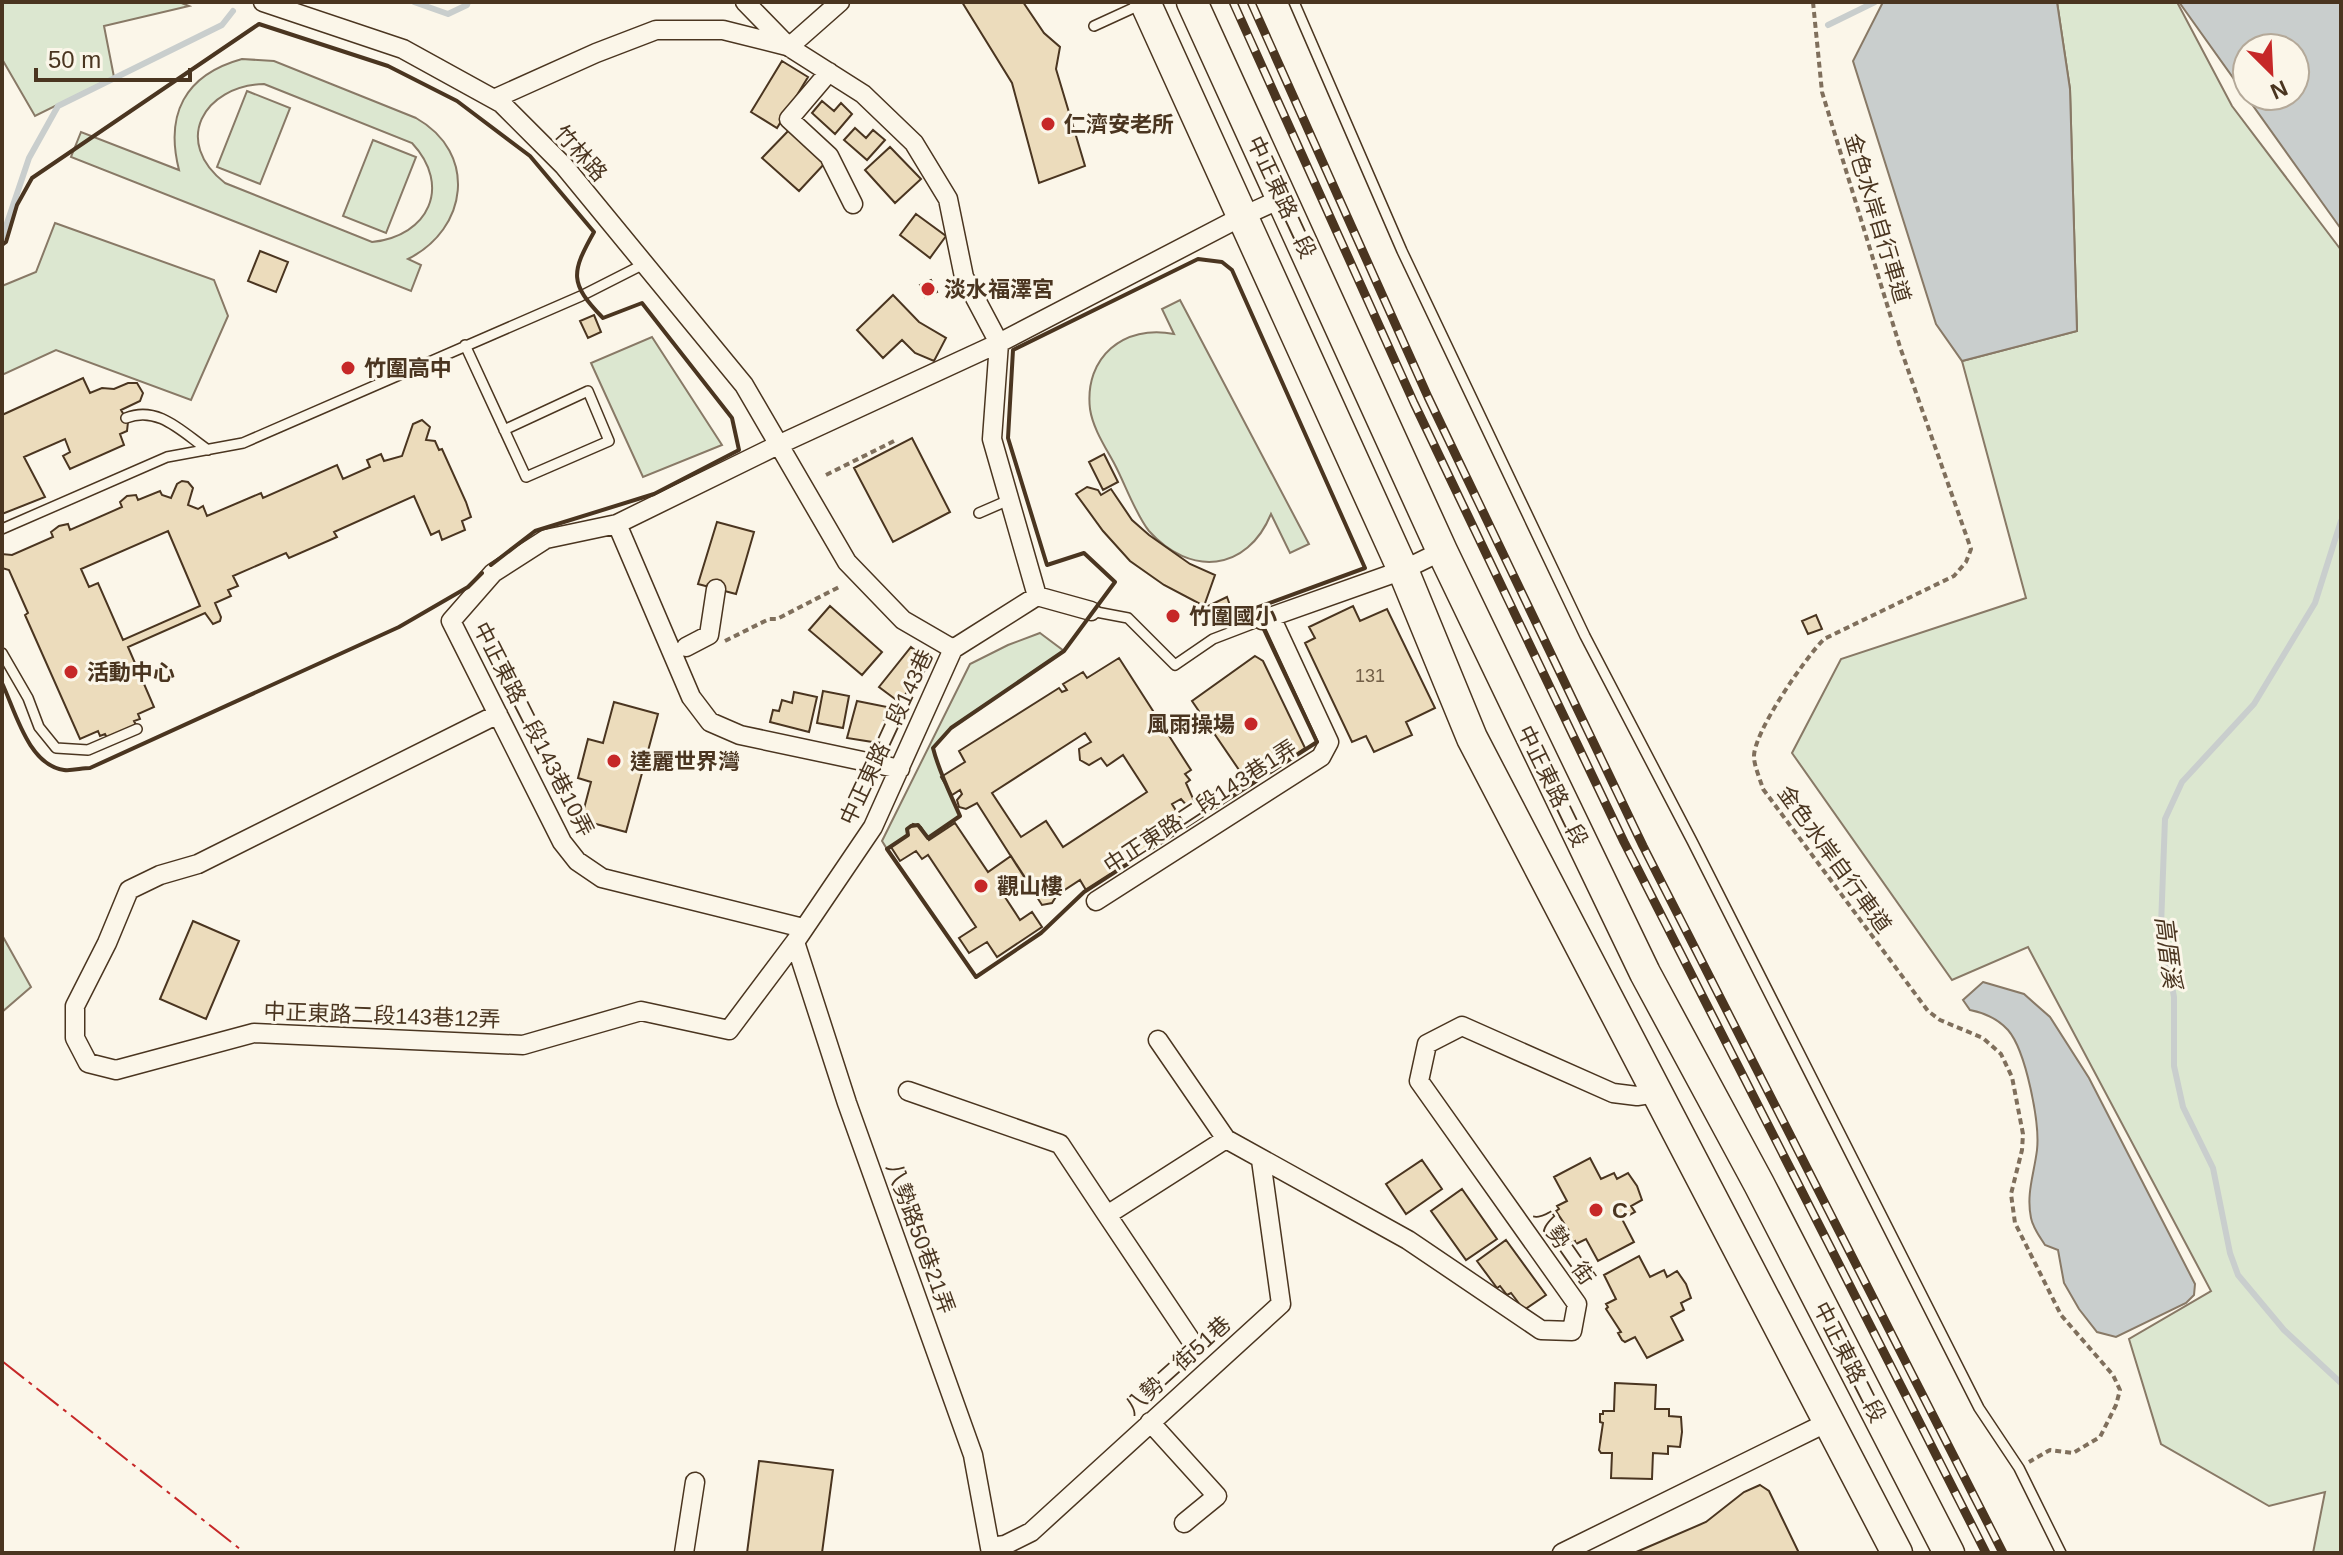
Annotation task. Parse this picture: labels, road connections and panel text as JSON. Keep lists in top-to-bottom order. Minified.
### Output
{"streets":{"main road":["中正東路二段"],"street":["竹林路","中正東路二段143巷10弄","中正東路二段143巷","中正東路二段143巷1弄","中正東路二段143巷12弄","八勢路50巷21弄","八勢二街","八勢二街51巷"],"path":["金色水岸自行車道"]},"crossings":[["竹林路","中正東路二段143巷"],["中正東路二段","八勢二街"],["中正東路二段143巷10弄","中正東路二段143巷"],["中正東路二段143巷10弄","中正東路二段143巷12弄"],["中正東路二段143巷10弄","八勢路50巷21弄"],["中正東路二段143巷","中正東路二段143巷12弄"],["中正東路二段143巷","八勢路50巷21弄"],["中正東路二段143巷12弄","八勢路50巷21弄"],["八勢路50巷21弄","八勢二街51巷"],["八勢二街","八勢二街51巷"]],"water":["高厝溪"],"places":["仁濟安老所","淡水福澤宮","竹圍高中","竹圍國小","活動中心","風雨操場","達麗世界灣","觀山樓","C"],"house_numbers":["131"],"scale_bar":"50 m","north":"bottom right"}
